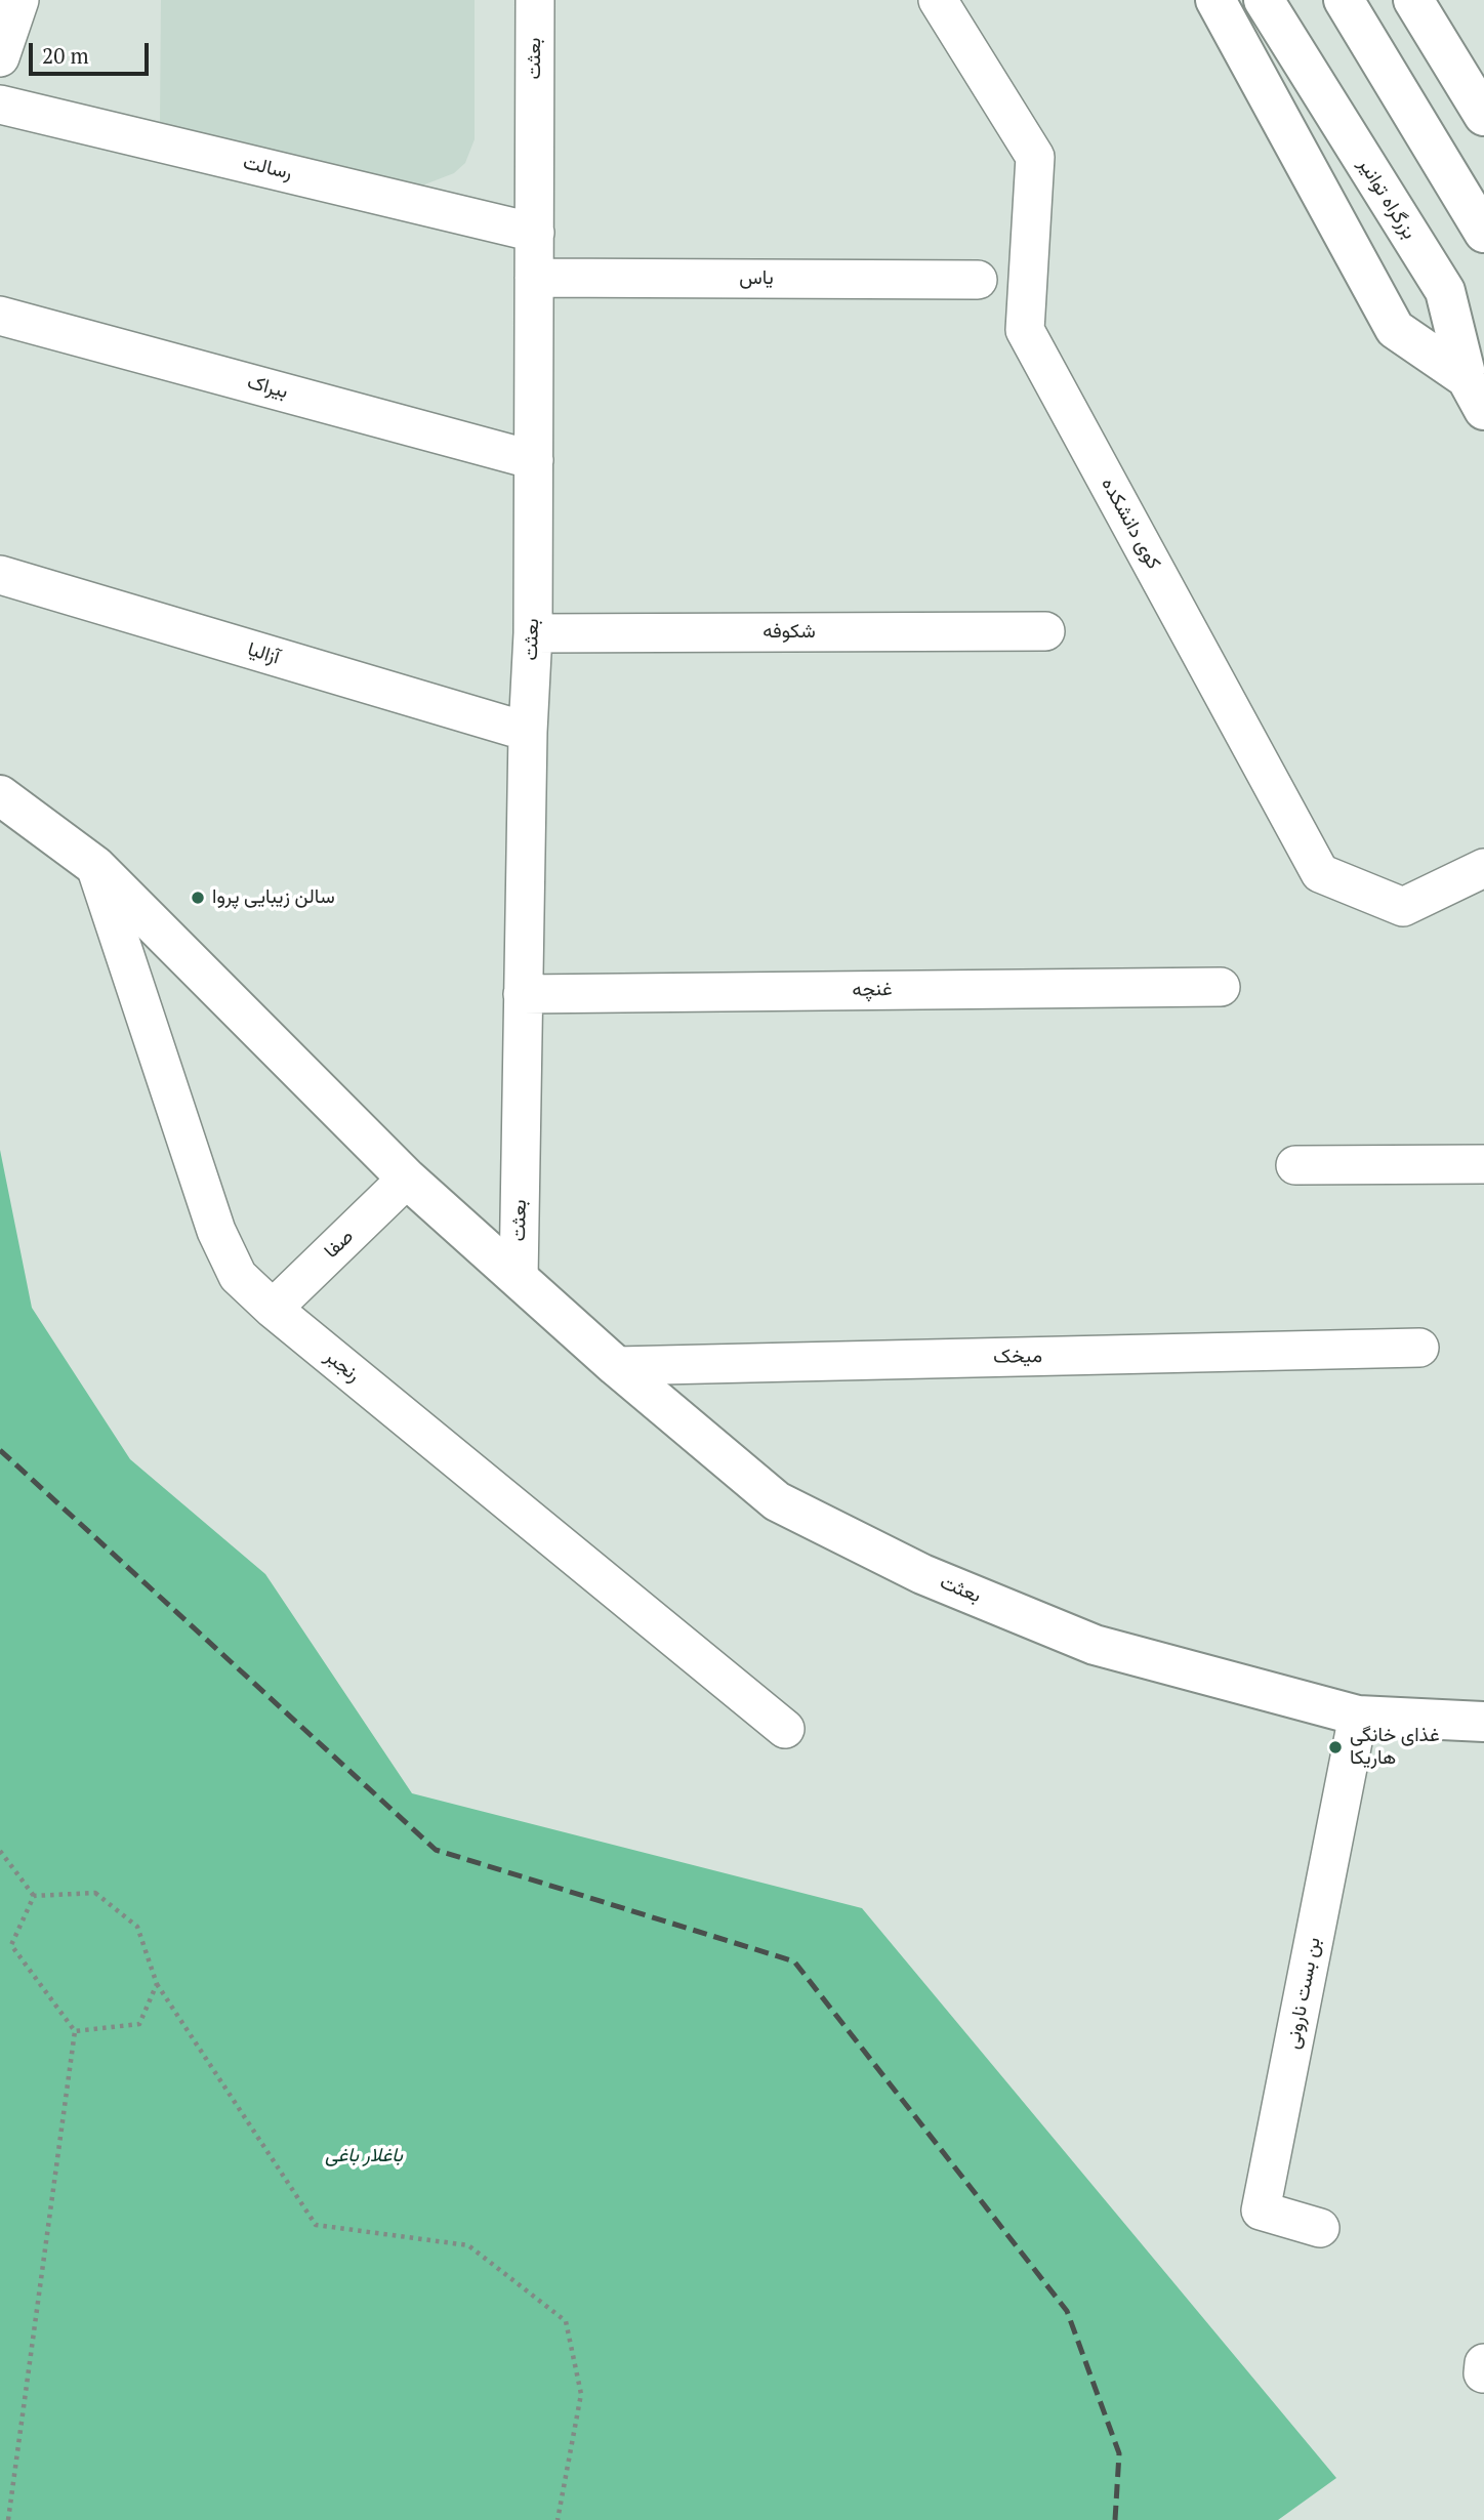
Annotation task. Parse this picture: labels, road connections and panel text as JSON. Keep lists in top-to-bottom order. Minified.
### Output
{"streets":{"main road":["بعثت","بزرگراه توانیر"],"street":["رسالت","یاس","بیراک","کوی دانشکده","شکوفه","آزالیا","غنچه","صفا","میخک","رنجبر","بن بست نارونی"]},"crossings":[["بعثت","رسالت"],["بعثت","یاس"],["بعثت","بیراک"],["بعثت","شکوفه"],["بعثت","آزالیا"],["بعثت","غنچه"],["بعثت","صفا"],["بعثت","میخک"],["بعثت","رنجبر"],["بعثت","بن بست نارونی"],["صفا","رنجبر"]],"parks":["باغلار باغی"],"places":["سالن زيبايى پروا","غذای خانگی هاریکا"],"scale_bar":"20 m"}
